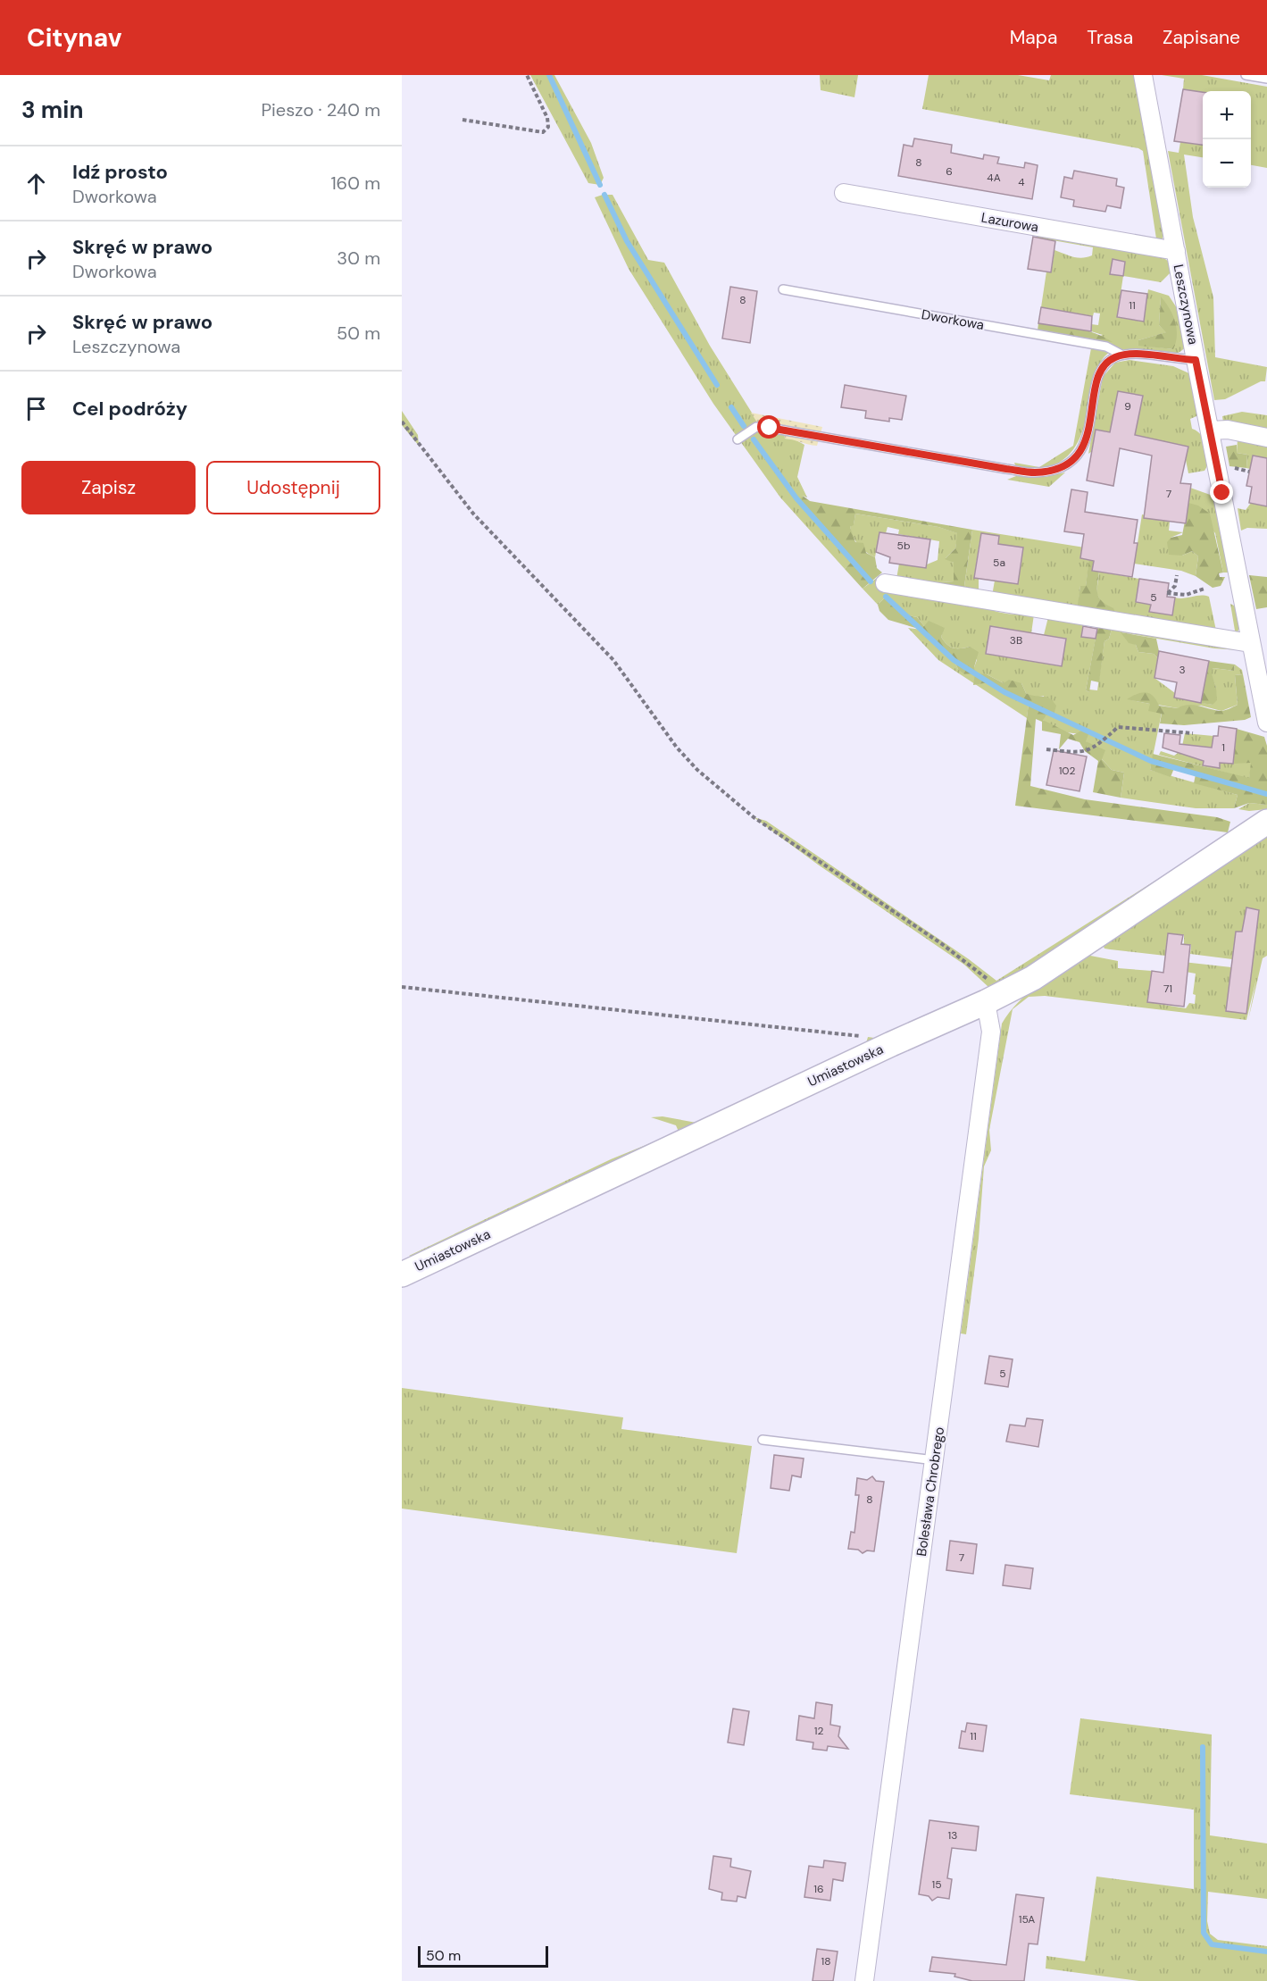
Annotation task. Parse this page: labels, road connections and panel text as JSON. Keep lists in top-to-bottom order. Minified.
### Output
{"streets":{"main road":["Umiastowska"],"street":["Lazurowa","Leszczynowa","Bolesława Chrobrego"],"lane":["Dworkowa"]},"crossings":[["Lazurowa","Leszczynowa"],["Leszczynowa","Dworkowa"],["Umiastowska","Bolesława Chrobrego"]],"house_numbers":["8","6","4A","4","8","11","9","7","5b","5a","5","3B","3","1","102","71","5","8","7","12","11","13","15","16","15A","18"],"scale_bar":"50 m","page":{"header":"Citynav","nav":["Mapa","Trasa","Zapisane"],"heading":["3 min","Pieszo · 240 m"],"map_buttons":["+","−"],"list":[["Idź prosto","Dworkowa","160 m"],["Skręć w prawo","Dworkowa","30 m"],["Skręć w prawo","Leszczynowa","50 m"],"Cel podróży"],"buttons":["Zapisz","Udostępnij"],"scale":"50 m"}}
